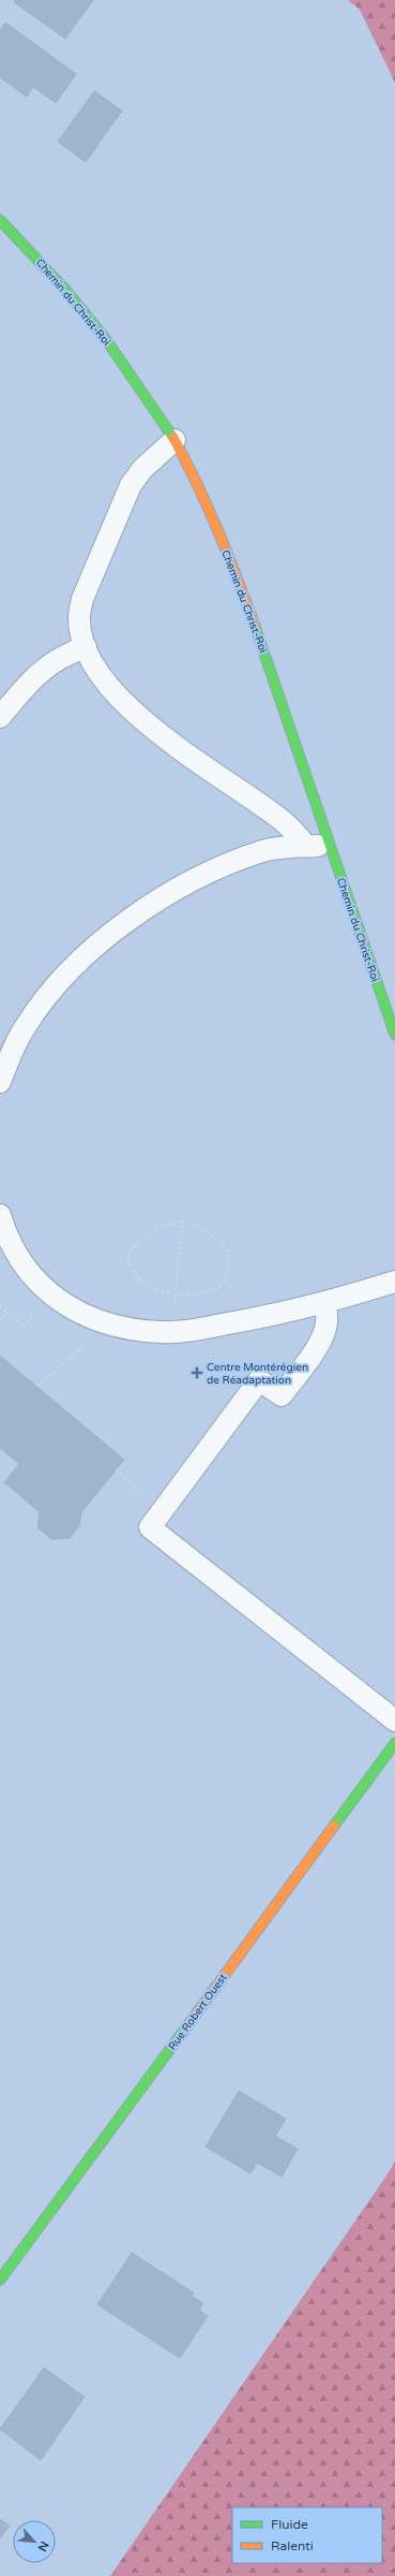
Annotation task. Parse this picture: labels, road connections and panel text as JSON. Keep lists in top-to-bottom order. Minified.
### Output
{"streets":{"street":["Chemin du Christ-Roi","Rue Robert Ouest"]},"places":{"health":["Centre Montérégien de Réadaptation"]},"legend":["Fluide","Ralenti"],"north":"bottom right"}
